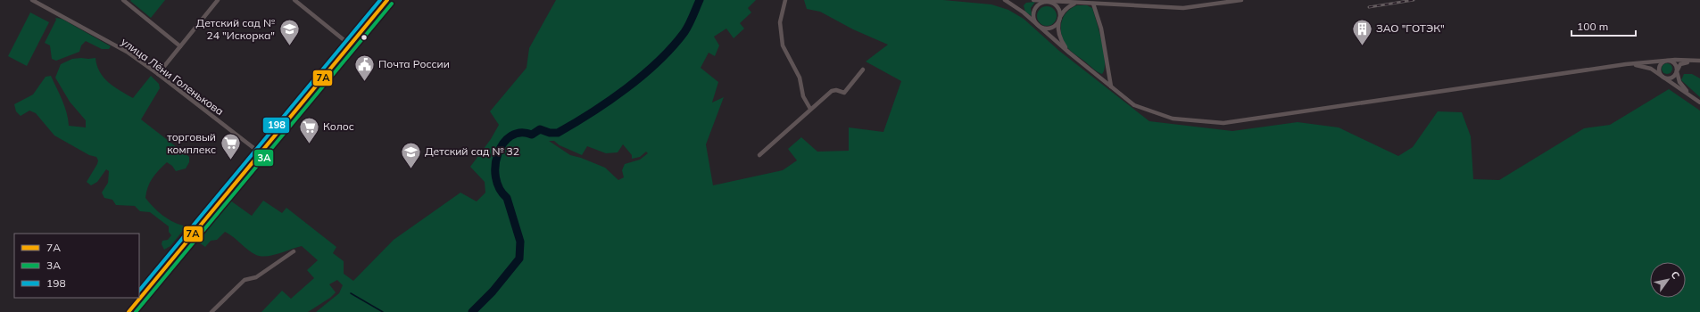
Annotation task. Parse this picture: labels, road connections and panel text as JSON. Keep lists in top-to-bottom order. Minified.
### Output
{"streets":{"street":["улица Лёни Голенькова"]},"places":{"building":["ЗАО \"ГОТЭК\""],"school or university":["Детский сад № 24 \"Искорка\"","Детский сад № 32"],"public building":["Почта России"],"supermarket":["Колос","торговый комплекс"]},"lines":["transit line 7А","transit line 198","transit line 3А"],"legend":["7А","3А","198"],"scale_bar":"100 m","north":"top right"}
